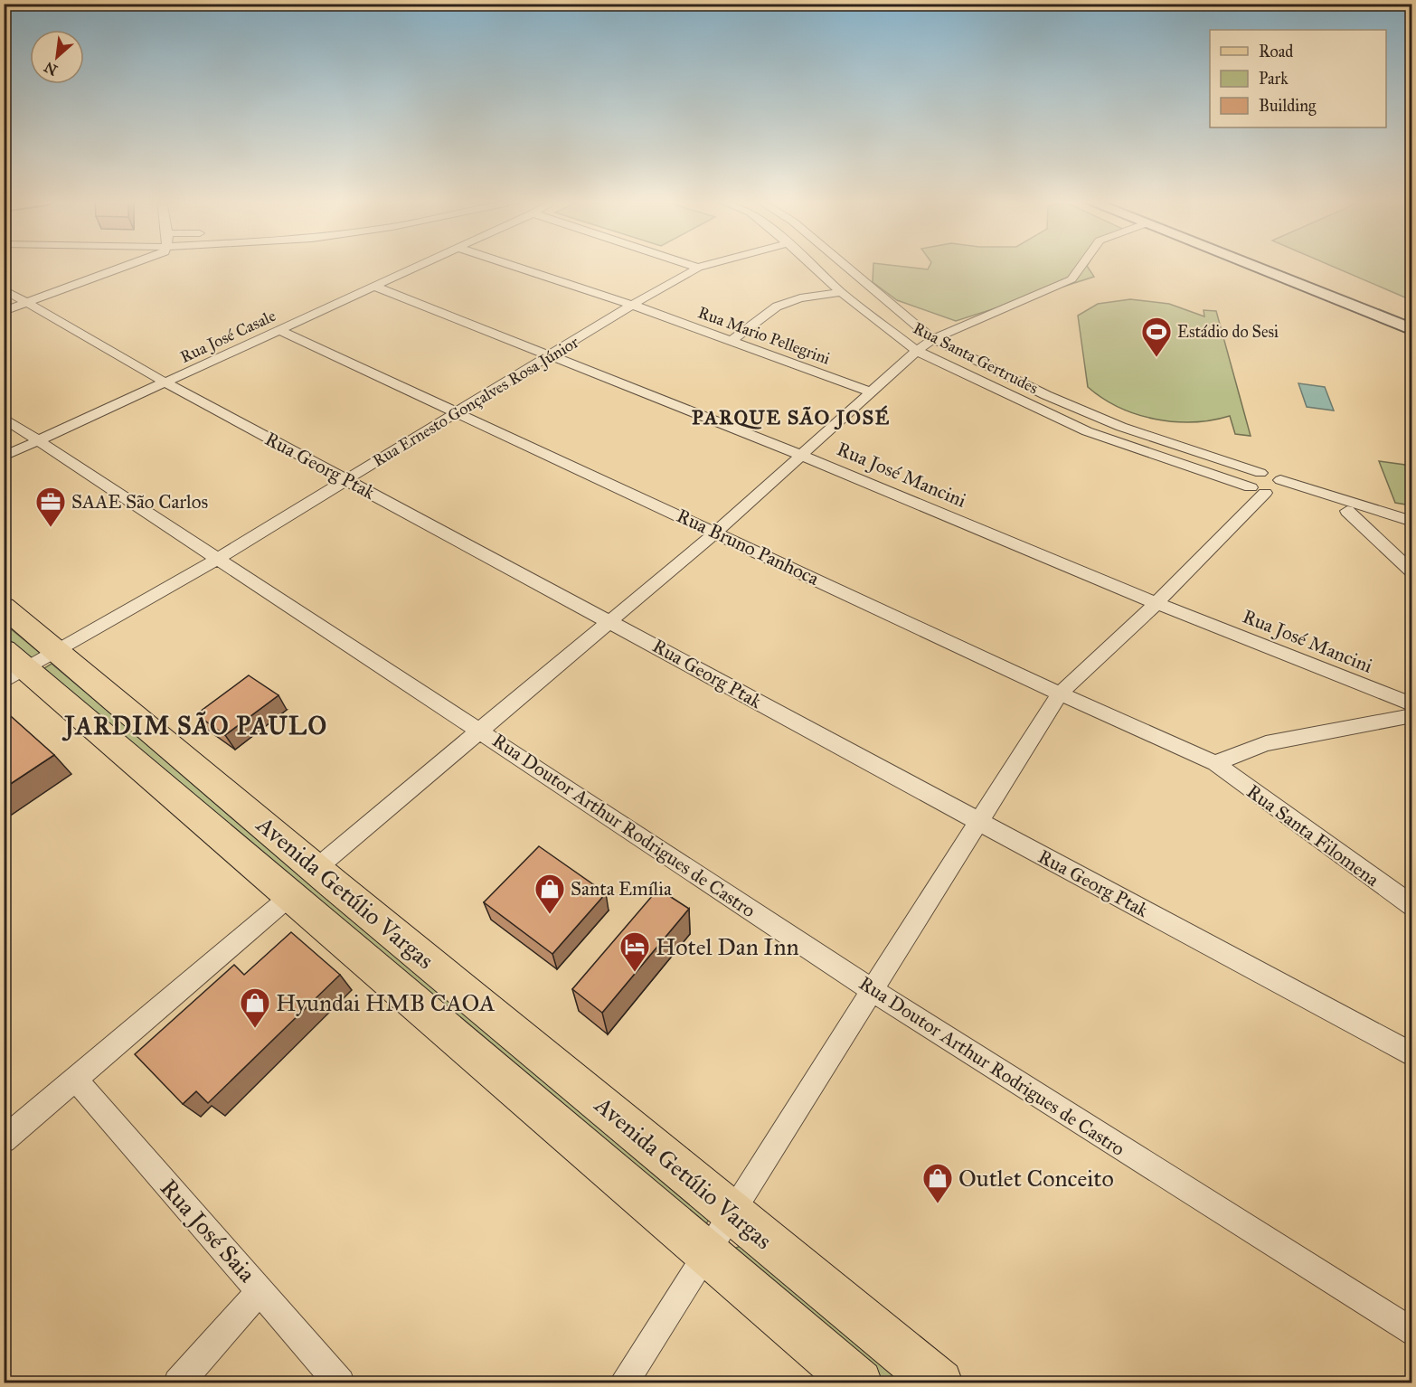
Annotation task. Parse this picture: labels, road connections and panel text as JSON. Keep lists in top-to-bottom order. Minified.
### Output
{"streets":{"main road":["Avenida Getúlio Vargas"],"street":["Rua Mario Pellegrini","Rua José Casale","Rua Santa Gertrudes","Rua Ernesto Gonçalves Rosa Júnior","Rua Georg Ptak","Rua José Mancini","Rua Bruno Panhoca","Rua Doutor Arthur Rodrigues de Castro","Rua Santa Filomena","Rua José Saia"]},"crossings":[["Rua Mario Pellegrini","Rua Ernesto Gonçalves Rosa Júnior"],["Rua José Casale","Rua Georg Ptak"],["Rua José Casale","Rua José Mancini"],["Rua José Casale","Rua Bruno Panhoca"],["Rua José Casale","Rua Doutor Arthur Rodrigues de Castro"],["Rua Ernesto Gonçalves Rosa Júnior","Rua Georg Ptak"],["Rua Ernesto Gonçalves Rosa Júnior","Rua José Mancini"],["Rua Ernesto Gonçalves Rosa Júnior","Rua Bruno Panhoca"],["Rua Ernesto Gonçalves Rosa Júnior","Rua Doutor Arthur Rodrigues de Castro"],["Rua Ernesto Gonçalves Rosa Júnior","Avenida Getúlio Vargas"],["Rua Bruno Panhoca","Rua Santa Filomena"]],"districts":["PARQUE SÃO JOSÉ","JARDIM SÃO PAULO"],"places":{"sports":["Estádio do Sesi"],"office":["SAAE São Carlos"],"shop":["Santa Emília","Hyundai HMB CAOA","Outlet Conceito"],"hotel":["Hotel Dan Inn"]},"legend":["Road","Park","Building"],"north":"bottom left"}
